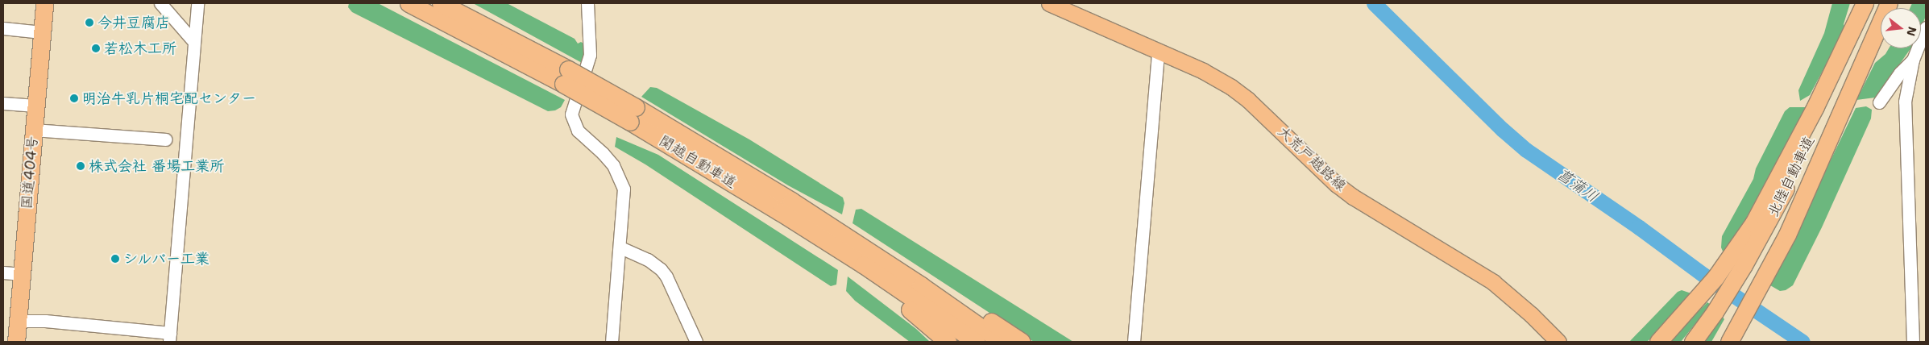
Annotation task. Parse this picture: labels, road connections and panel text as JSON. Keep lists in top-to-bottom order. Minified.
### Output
{"streets":{"highway":["関越自動車道","国道404号","北陸自動車道"],"main road":["大荒戸越路線"]},"water":["菖蒲川"],"places":["今井豆腐店","若松木工所","明治牛乳片桐宅配センター","株式会社 番場工業所","シルバー工業"],"north":"right"}
